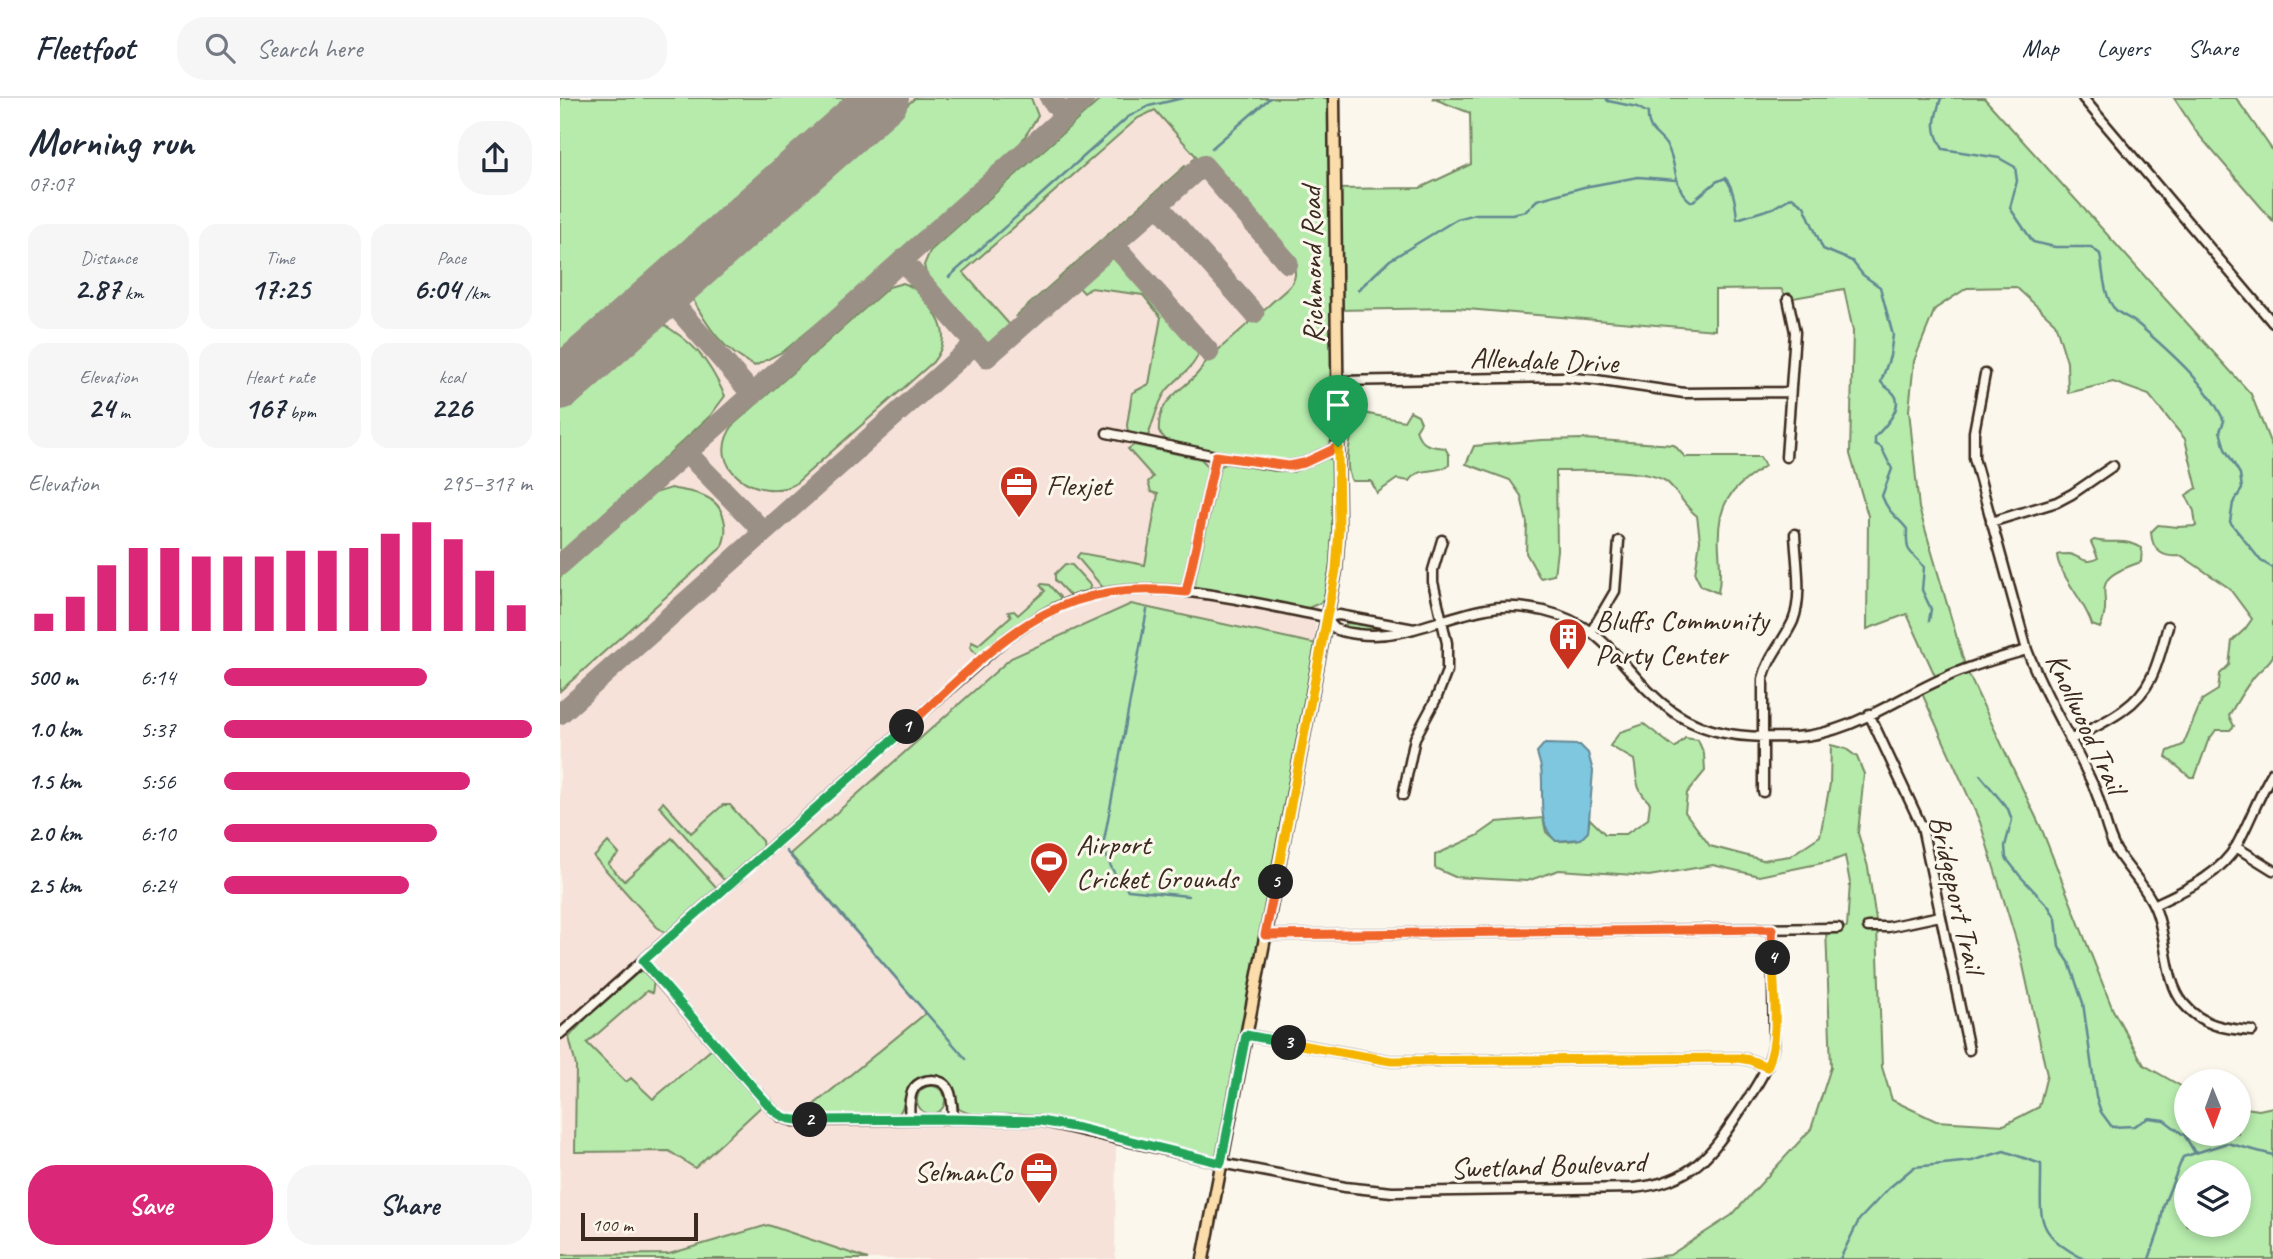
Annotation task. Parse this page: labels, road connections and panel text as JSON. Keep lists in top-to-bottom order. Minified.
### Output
{"streets":{"main road":["Richmond Road"],"street":["Allendale Drive","Knollwood Trail","Bridgeport Trail","Swetland Boulevard"]},"crossings":[["Richmond Road","Allendale Drive"],["Richmond Road","Swetland Boulevard"]],"places":{"office":["Flexjet","SelmanCo"],"building":["Bluffs Community Party Center"],"sports":["Airport Cricket Grounds"]},"scale_bar":"100 m","north":"bottom","page":{"header":"Fleetfoot","search":"Search here","nav":["Map","Layers","Share"],"heading":["Morning run","07:07"],"stats":[["Distance","2.87 km"],["Time","17:25"],["Pace","6:04 /km"],["Elevation","24 m"],["Heart rate","167 bpm"],["kcal","226"]],"chart":["Elevation","295–317 m"],"list":[{"name":"500 m","note":"6:14"},{"name":"1.0 km","note":"5:37"},{"name":"1.5 km","note":"5:56"},{"name":"2.0 km","note":"6:10"},{"name":"2.5 km","note":"6:24"}],"pins":["1","5","4","3","2"],"buttons":["Save","Share"],"scale":"100 m"}}
